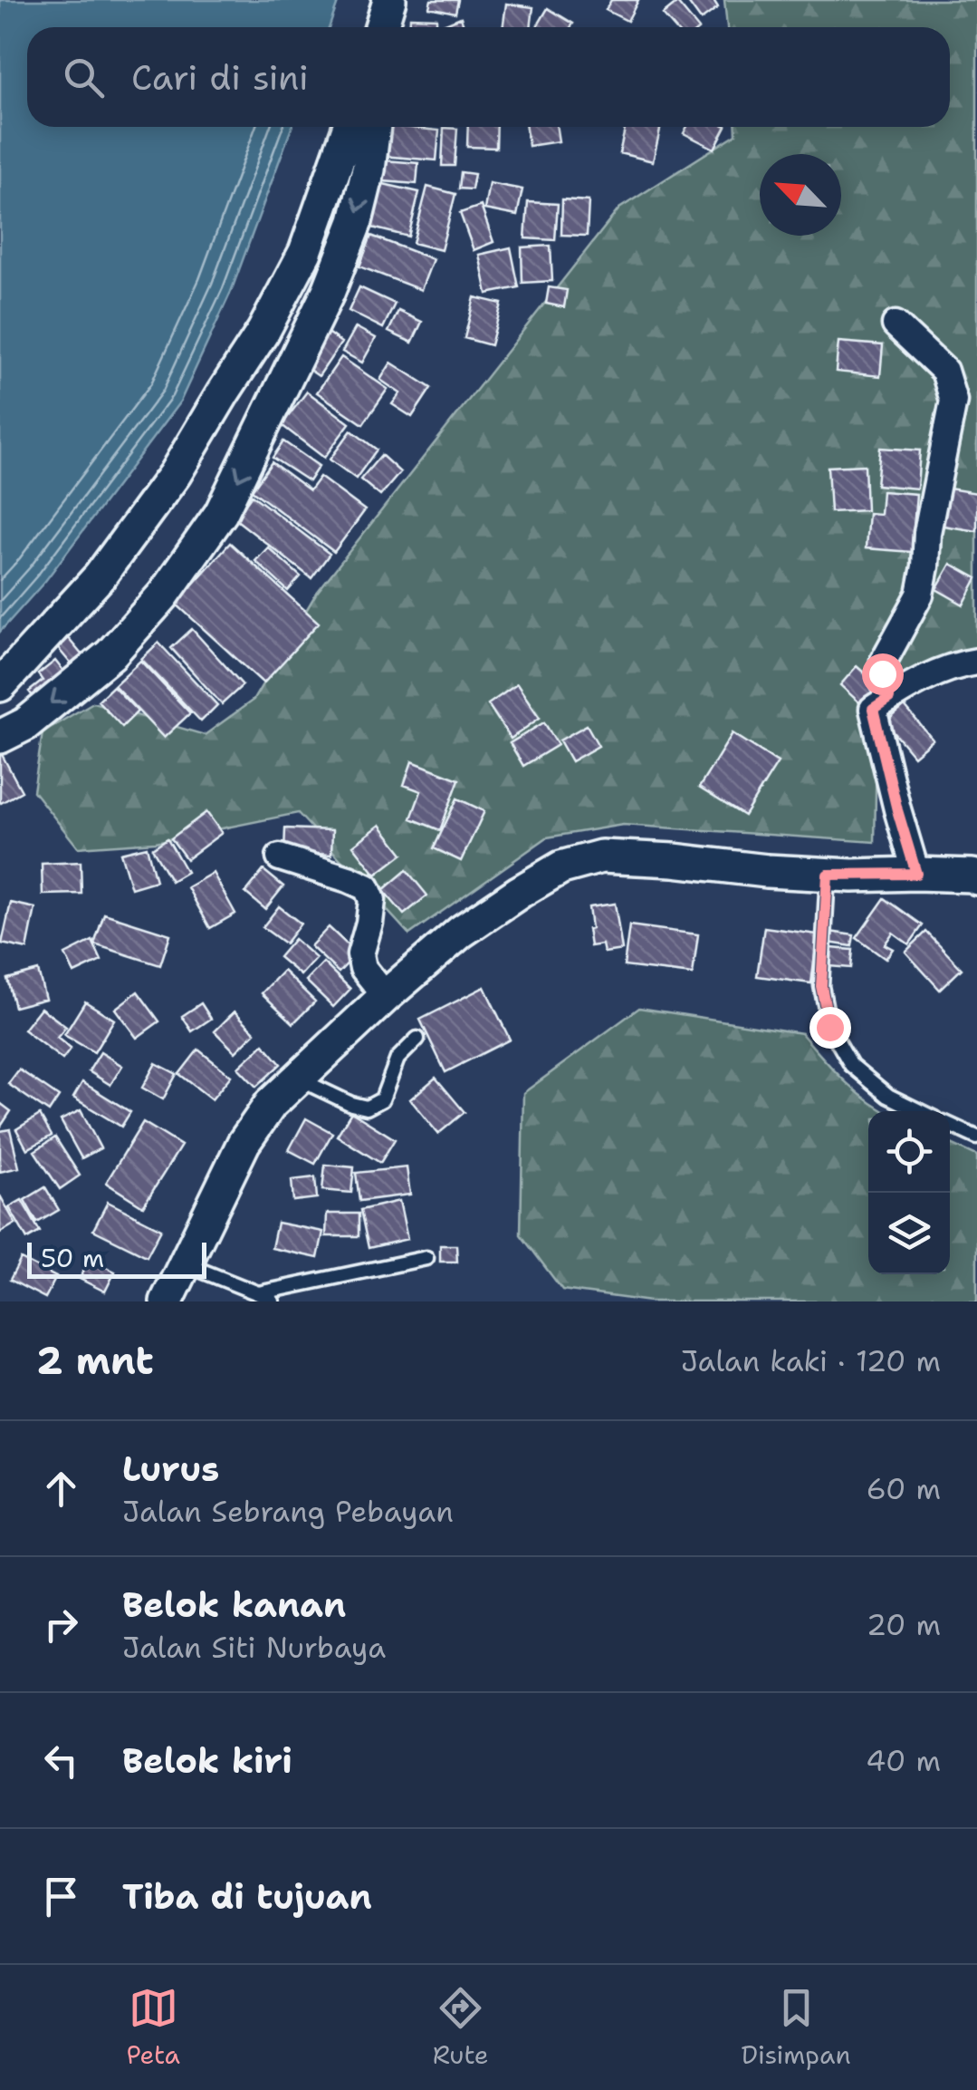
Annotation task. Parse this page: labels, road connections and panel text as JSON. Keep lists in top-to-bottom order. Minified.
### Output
{"scale_bar":"50 m","north":"top left","page":{"search":"Cari di sini","scale":"50 m","heading":["2 mnt","Jalan kaki · 120 m"],"list":[["Lurus","Jalan Sebrang Pebayan","60 m"],["Belok kanan","Jalan Siti Nurbaya","20 m"],["Belok kiri","40 m"],"Tiba di tujuan"],"nav":["Peta","Rute","Disimpan"]}}
